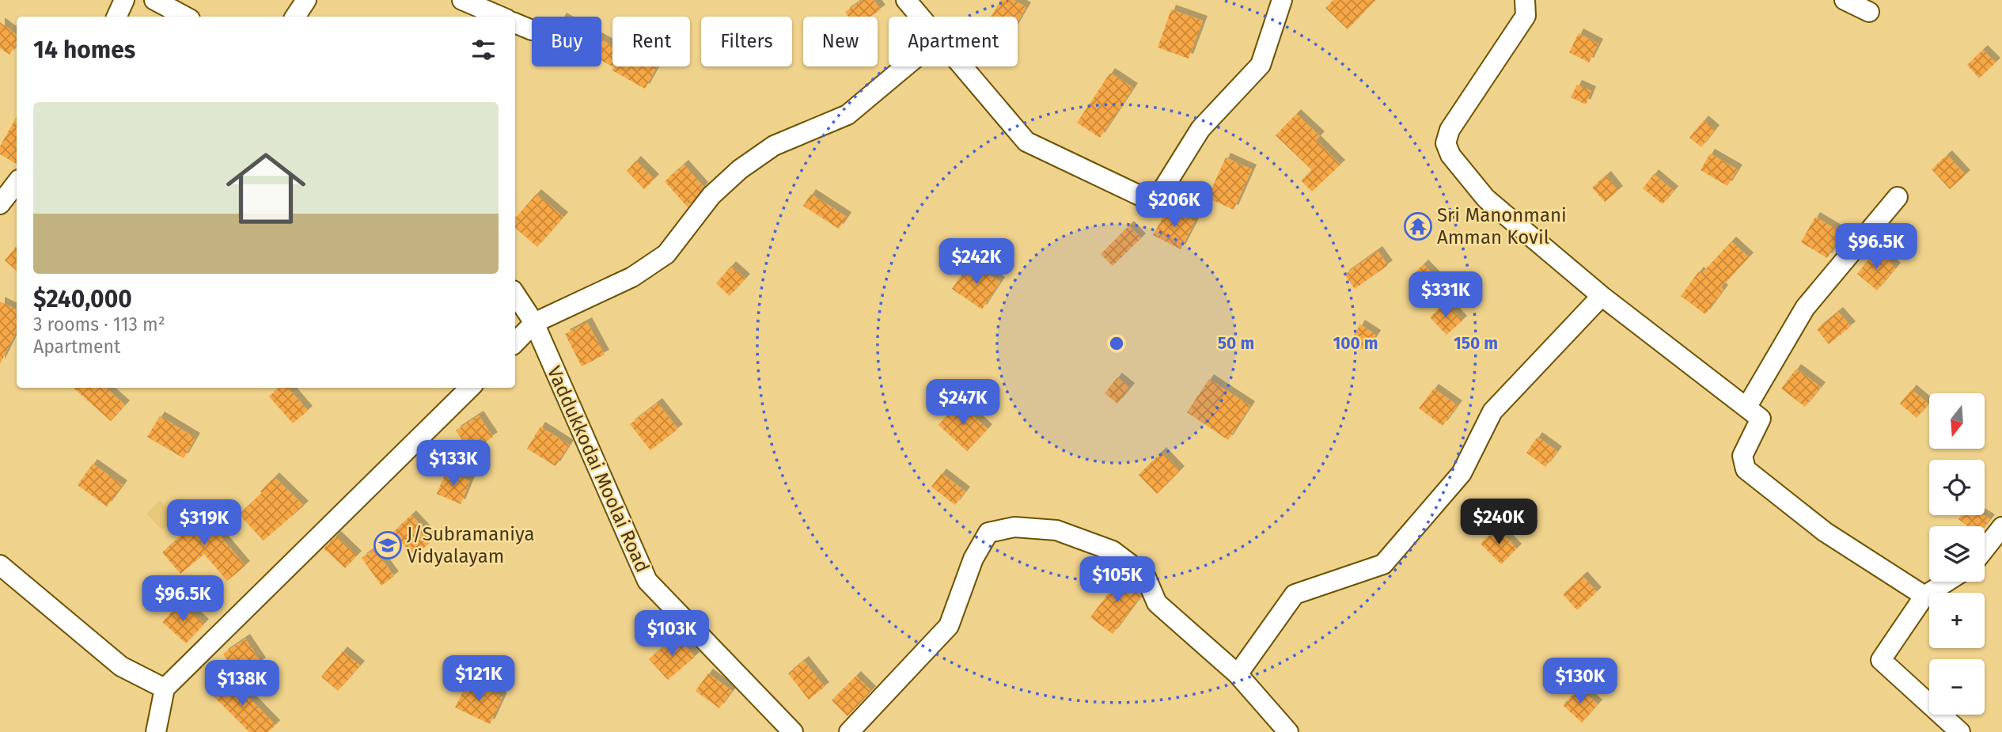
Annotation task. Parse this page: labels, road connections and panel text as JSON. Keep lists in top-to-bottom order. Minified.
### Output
{"streets":{"street":["Vaddukkodai Moolai Road"]},"places":{"temple":["Sri Manonmani Amman Kovil"],"school or university":["J/Subramaniya Vidyalayam"]},"north":"bottom","page":{"chip":["Buy","Rent","Filters","New","Apartment"],"heading":"14 homes","list":[{"name":"$240,000","note":"3 rooms · 113 m² · Apartment"}],"price":["$206K","$96.5K","$242K","$331K","$247K","$133K","$240K","$319K","$105K","$96.5K","$103K","$121K","$130K","$138K"],"map_buttons":["+","−"]},"rings":["50 m","100 m","150 m"]}
